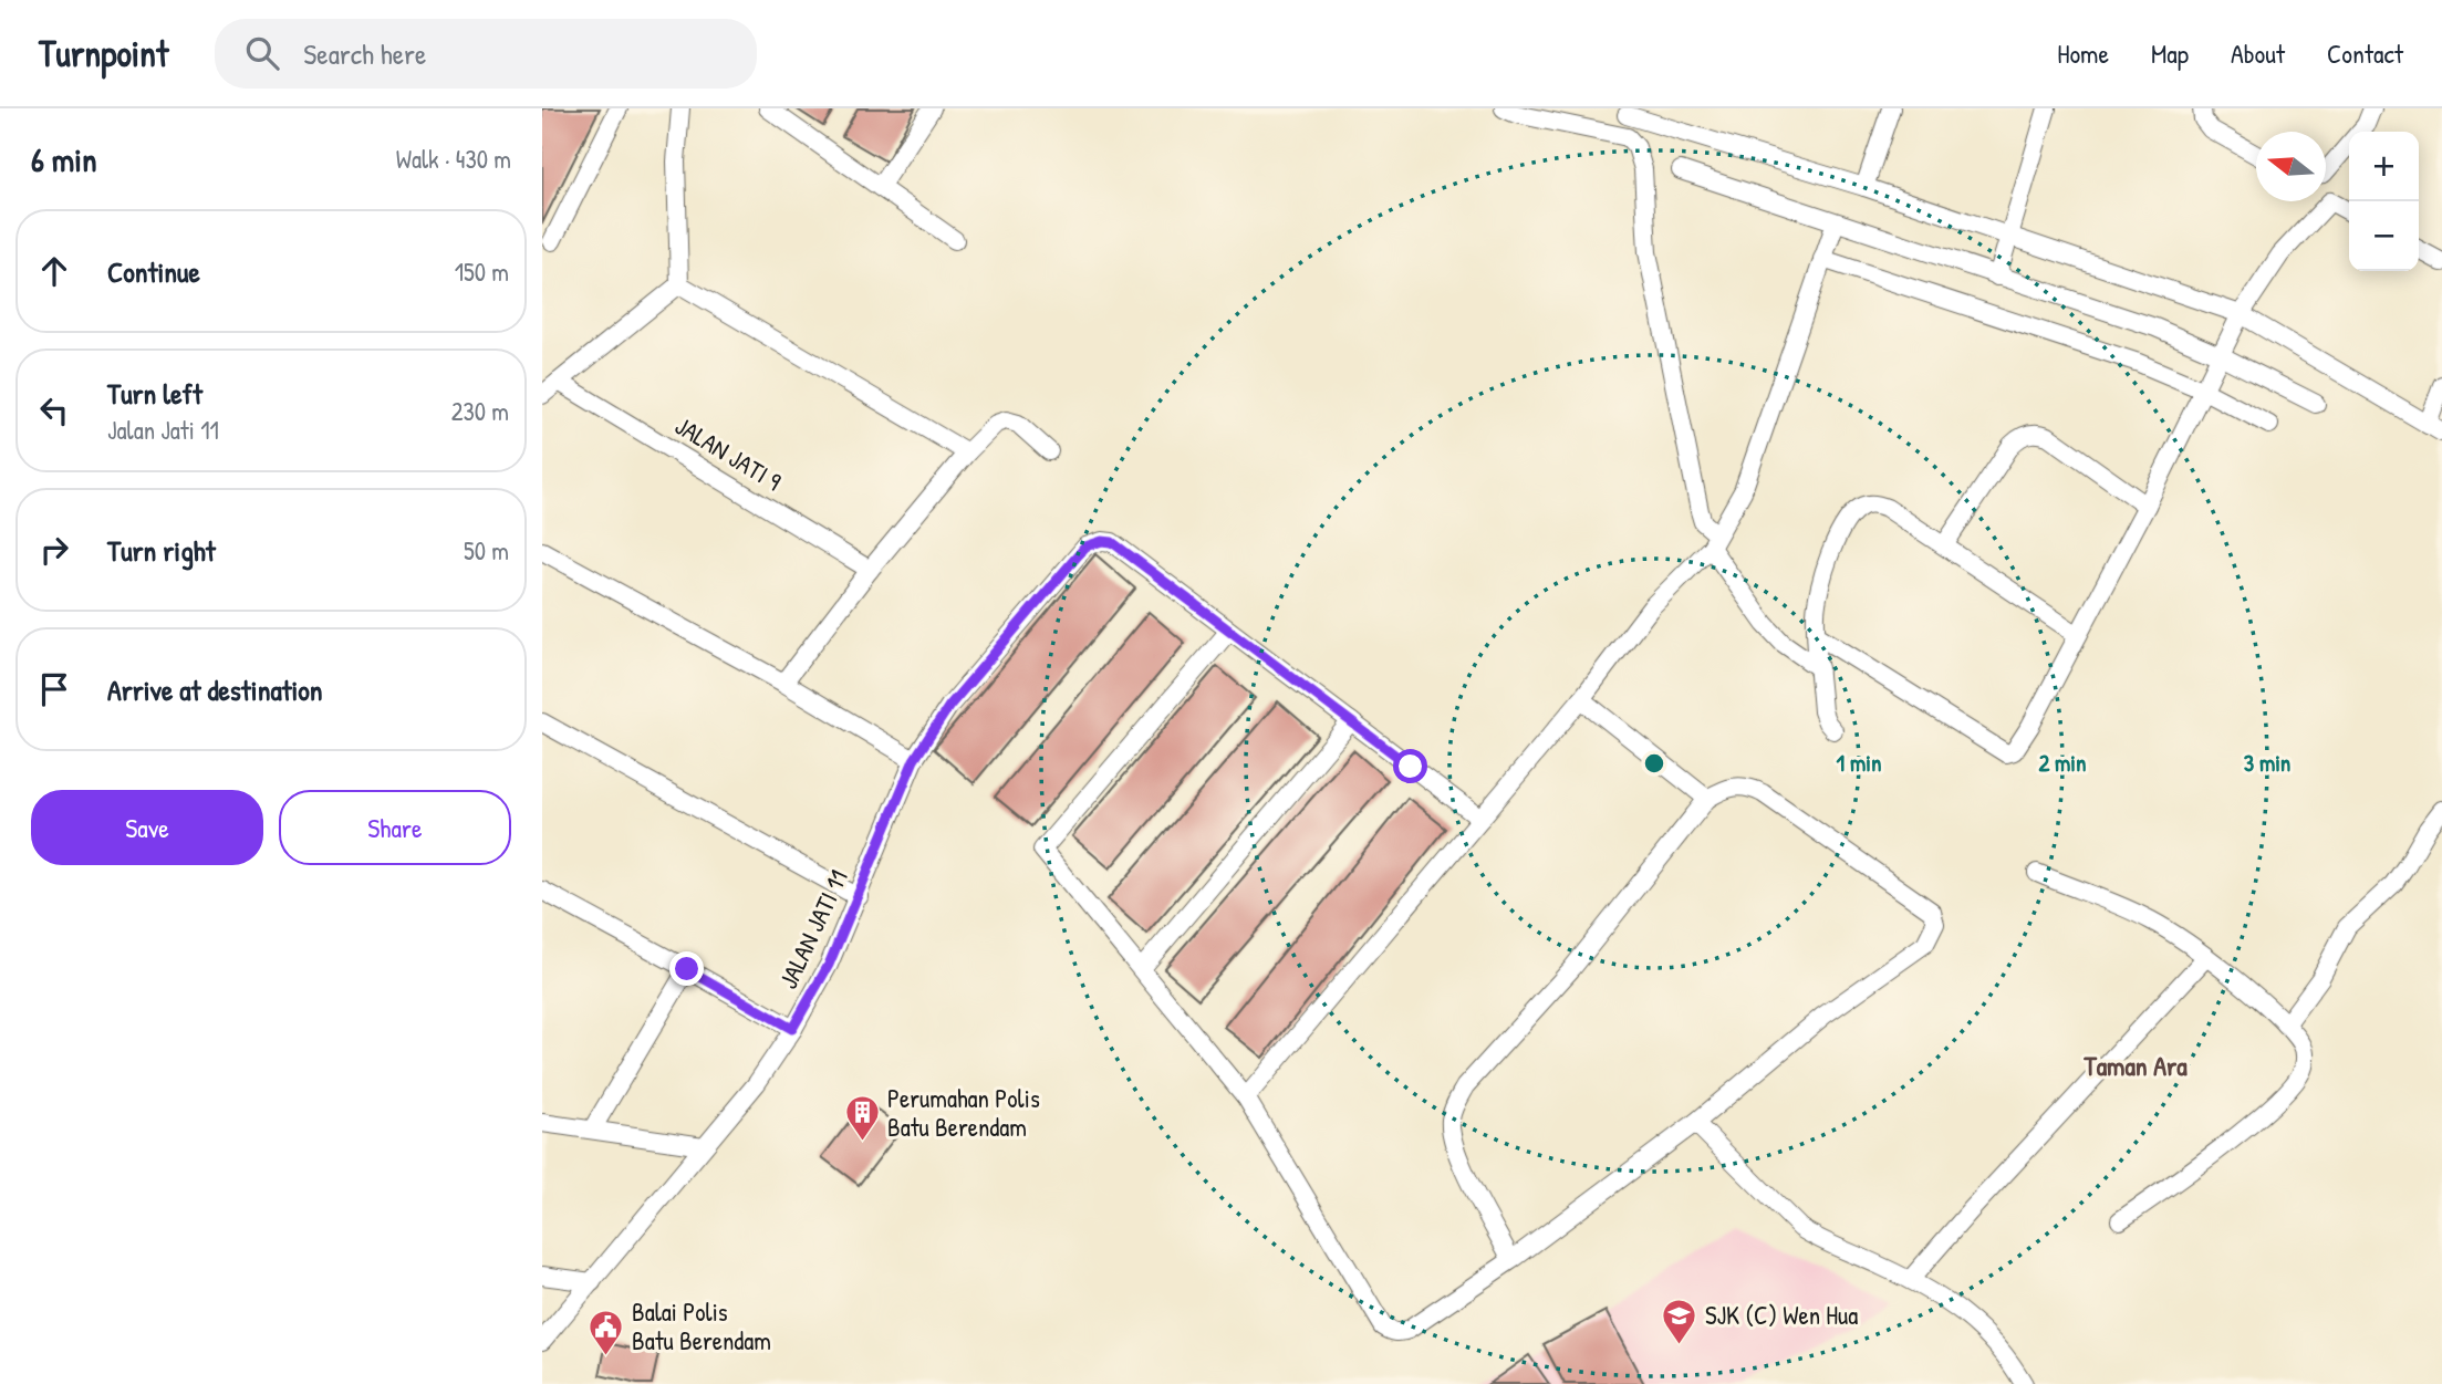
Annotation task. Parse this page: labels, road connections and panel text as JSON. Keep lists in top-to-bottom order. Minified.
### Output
{"streets":{"street":["JALAN JATI 9","JALAN JATI 11"]},"districts":["Taman Ara"],"places":{"building":["Perumahan Polis Batu Berendam"],"school or university":["SJK (C) Wen Hua"],"public building":["Balai Polis Batu Berendam"]},"north":"left","page":{"header":"Turnpoint","search":"Search here","nav":["Home","Map","About","Contact"],"heading":["6 min","Walk · 430 m"],"map_buttons":["+","−"],"list":[["Continue","150 m"],["Turn left","Jalan Jati 11","230 m"],["Turn right","50 m"],"Arrive at destination"],"buttons":["Save","Share"]},"rings":["1 min","2 min","3 min"]}
